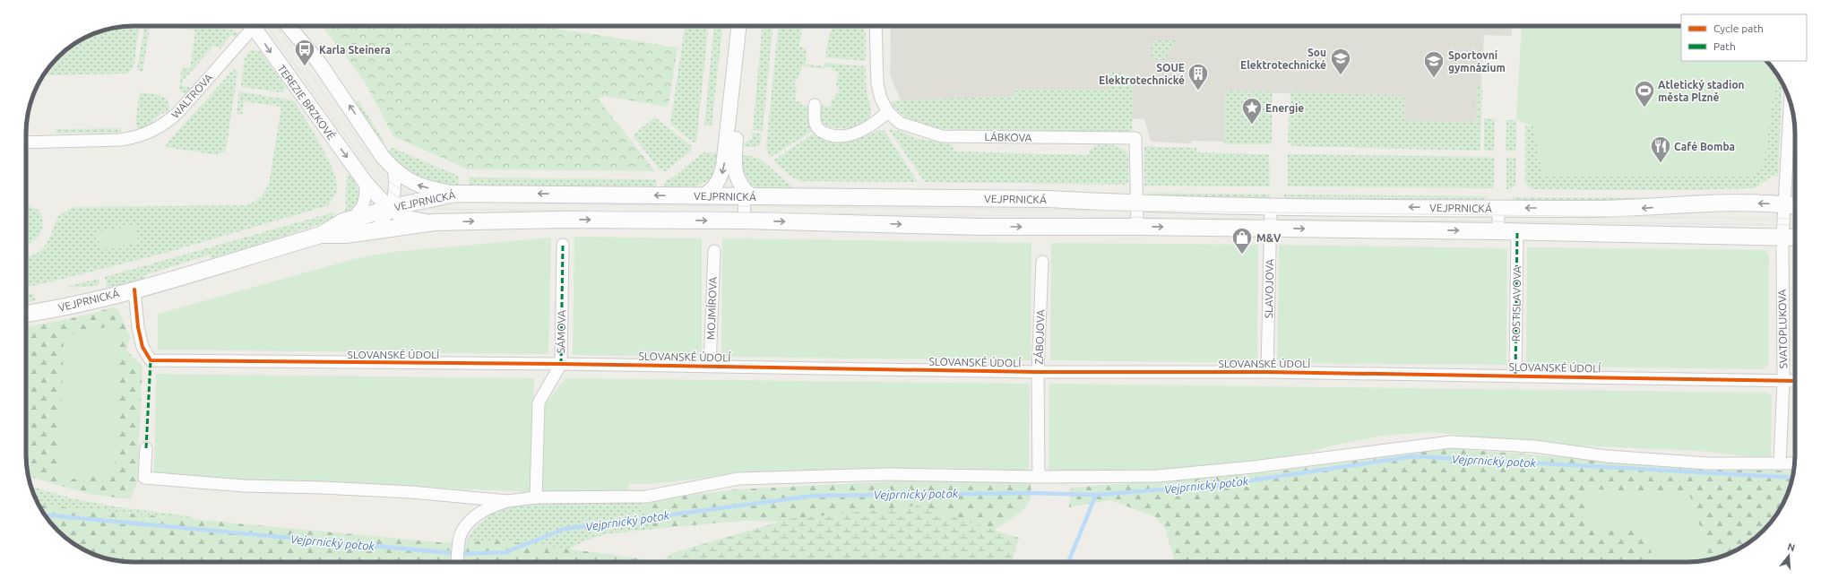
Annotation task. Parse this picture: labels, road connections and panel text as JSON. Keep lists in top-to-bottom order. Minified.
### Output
{"streets":{"main road":["VEJPRNICKÁ"],"street":["WALTROVA","TEREZIE BRZKOVÉ","LÁBKOVA","SLAVOJOVA","ROSTISLAVOVA","MOJMÍROVA","SVATOPLUKOVA","SÁMOVA","ZÁBOJOVA","SLOVANSKÉ ÚDOLÍ"]},"crossings":[["TEREZIE BRZKOVÉ","VEJPRNICKÁ"],["LÁBKOVA","VEJPRNICKÁ"],["VEJPRNICKÁ","SLAVOJOVA"],["VEJPRNICKÁ","ROSTISLAVOVA"],["VEJPRNICKÁ","SVATOPLUKOVA"],["VEJPRNICKÁ","SLOVANSKÉ ÚDOLÍ"],["SLAVOJOVA","SLOVANSKÉ ÚDOLÍ"],["ROSTISLAVOVA","SLOVANSKÉ ÚDOLÍ"],["MOJMÍROVA","SLOVANSKÉ ÚDOLÍ"],["SVATOPLUKOVA","SLOVANSKÉ ÚDOLÍ"],["SÁMOVA","SLOVANSKÉ ÚDOLÍ"],["ZÁBOJOVA","SLOVANSKÉ ÚDOLÍ"]],"water":["Vejprnický potok"],"places":{"bus stop":["Karla Steinera"],"school or university":["Sou Elektrotechnické","Sportovní gymnázium"],"building":["SOUE Elektrotechnické"],"sports":["Atletický stadion města Plzně"],"place":["Energie"],"restaurant":["Café Bomba"],"shop":["M&V"]},"legend":["Cycle path","Path"],"north":"top"}
